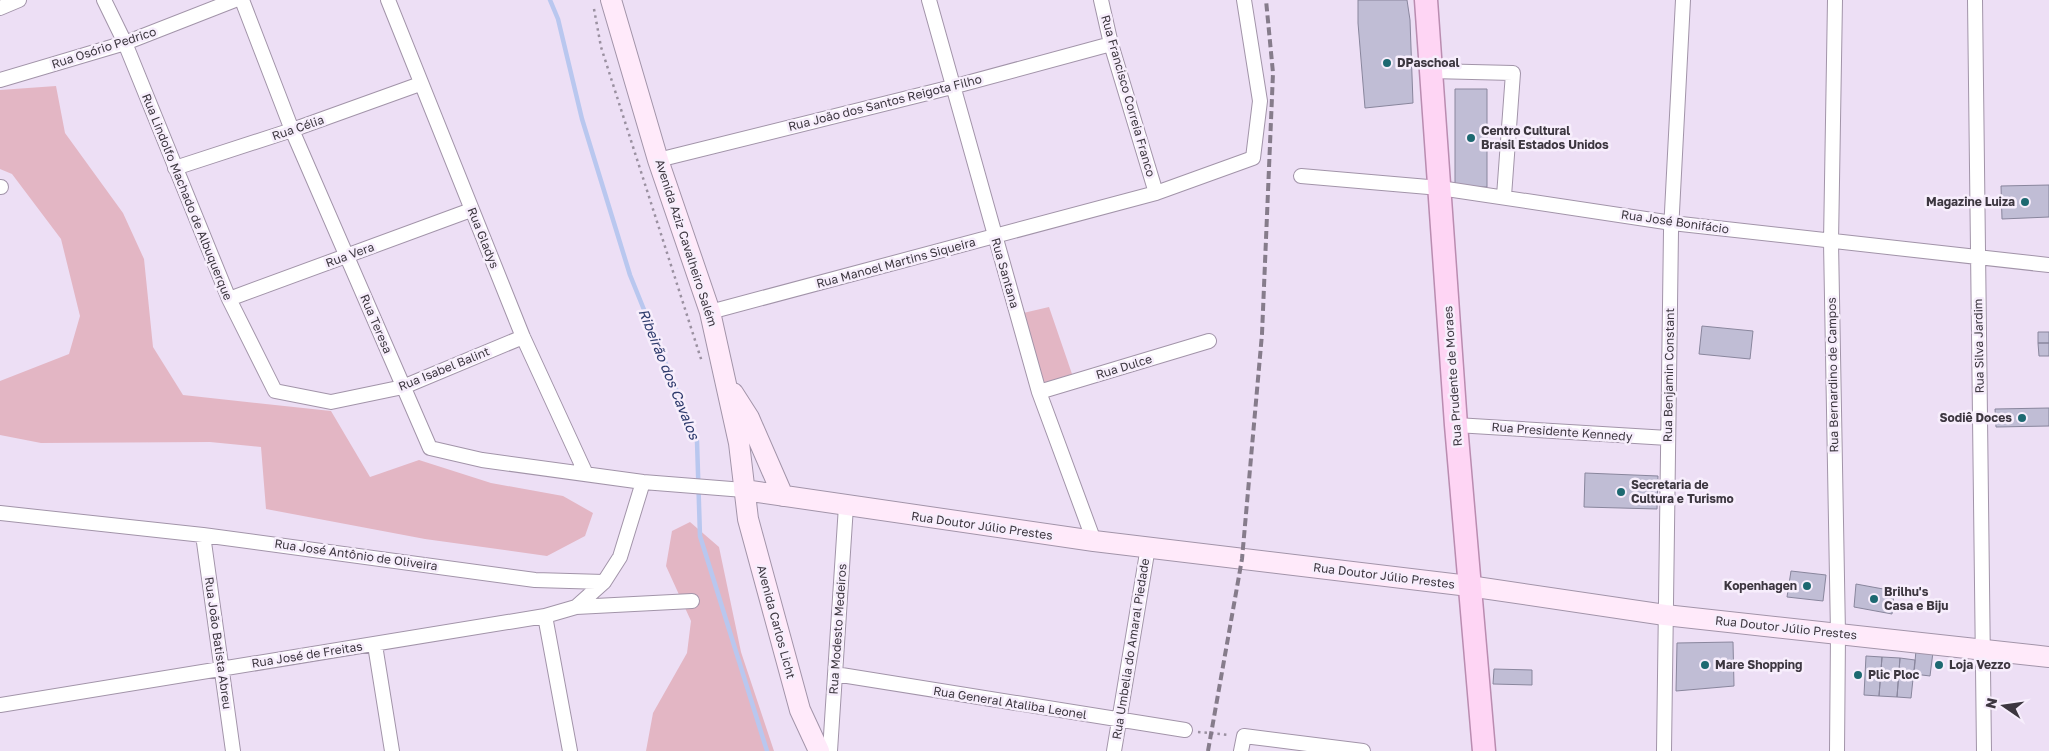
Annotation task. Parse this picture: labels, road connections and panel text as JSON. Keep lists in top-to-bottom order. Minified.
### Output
{"streets":{"main road":["Avenida Aziz Cavalheiro Salém","Rua Prudente de Moraes","Rua Doutor Júlio Prestes","Avenida Carlos Licht"],"street":["Rua Osório Pedrico","Rua Francisco Correia Franco","Rua João dos Santos Reigota Filho","Rua Célia","Rua Lindolfo Machado de Albuquerque","Rua José Bonifácio","Rua Gladys","Rua Vera","Rua Manoel Martins Siqueira","Rua Santana","Rua Teresa","Rua Silva Jardim","Rua Dulce","Rua Isabel Balint","Rua Benjamin Constant","Rua Bernardino de Campos","Rua Presidente Kennedy","Rua José Antônio de Oliveira","Rua Modesto Medeiros","Rua João Batista Abreu","Rua Umbelia do Amaral Piedade","Rua José de Freitas","Rua General Ataliba Leonel"]},"crossings":[["Rua Osório Pedrico","Rua Lindolfo Machado de Albuquerque"],["Rua Francisco Correia Franco","Rua João dos Santos Reigota Filho"],["Rua Francisco Correia Franco","Rua Manoel Martins Siqueira"],["Rua João dos Santos Reigota Filho","Avenida Aziz Cavalheiro Salém"],["Rua João dos Santos Reigota Filho","Rua Santana"],["Rua Célia","Rua Lindolfo Machado de Albuquerque"],["Rua Célia","Rua Gladys"],["Rua Célia","Rua Teresa"],["Rua Lindolfo Machado de Albuquerque","Rua Vera"],["Rua Lindolfo Machado de Albuquerque","Rua Isabel Balint"],["Rua José Bonifácio","Rua Silva Jardim"],["Rua José Bonifácio","Rua Benjamin Constant"],["Rua José Bonifácio","Rua Bernardino de Campos"],["Rua José Bonifácio","Rua Prudente de Moraes"],["Rua Gladys","Rua Vera"],["Rua Gladys","Rua Teresa"],["Rua Gladys","Rua Isabel Balint"],["Avenida Aziz Cavalheiro Salém","Rua Manoel Martins Siqueira"],["Avenida Aziz Cavalheiro Salém","Rua Doutor Júlio Prestes"],["Avenida Aziz Cavalheiro Salém","Avenida Carlos Licht"],["Rua Vera","Rua Teresa"],["Rua Manoel Martins Siqueira","Rua Santana"],["Rua Santana","Rua Dulce"],["Rua Santana","Rua Doutor Júlio Prestes"],["Rua Teresa","Rua Isabel Balint"],["Rua Teresa","Rua Doutor Júlio Prestes"],["Rua Silva Jardim","Rua Doutor Júlio Prestes"],["Rua Benjamin Constant","Rua Presidente Kennedy"],["Rua Benjamin Constant","Rua Doutor Júlio Prestes"],["Rua Bernardino de Campos","Rua Doutor Júlio Prestes"],["Rua Prudente de Moraes","Rua Presidente Kennedy"],["Rua Prudente de Moraes","Rua Doutor Júlio Prestes"],["Rua Doutor Júlio Prestes","Avenida Carlos Licht"],["Rua Doutor Júlio Prestes","Rua Modesto Medeiros"],["Rua Doutor Júlio Prestes","Rua Umbelia do Amaral Piedade"],["Rua José Antônio de Oliveira","Rua João Batista Abreu"],["Rua José Antônio de Oliveira","Rua José de Freitas"],["Rua Modesto Medeiros","Rua General Ataliba Leonel"],["Rua João Batista Abreu","Rua José de Freitas"],["Rua Umbelia do Amaral Piedade","Rua General Ataliba Leonel"]],"water":["Ribeirão dos Cavalos"],"places":["DPaschoal","Centro Cultural Brasil Estados Unidos","Magazine Luiza","Sodiê Doces","Secretaria de Cultura e Turismo","Kopenhagen","Brilhu's Casa e Biju","Mare Shopping","Loja Vezzo","Plic Ploc"],"north":"left"}
